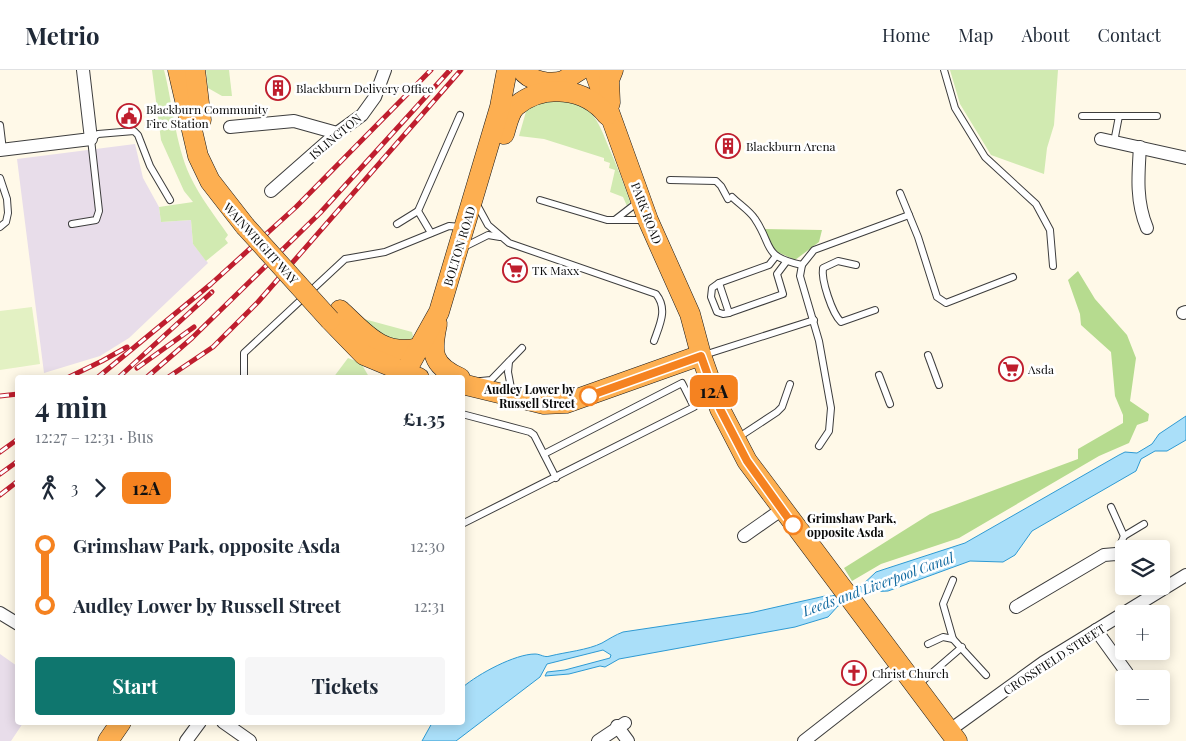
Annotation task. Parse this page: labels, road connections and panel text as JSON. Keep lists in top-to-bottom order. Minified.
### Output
{"streets":{"highway":["PARK ROAD","WAINWRIGHT WAY","BOLTON ROAD"],"street":["ISLINGTON","CROSSFIELD STREET"]},"crossings":[["PARK ROAD","CROSSFIELD STREET"],["WAINWRIGHT WAY","BOLTON ROAD"]],"water":["Leeds and Liverpool Canal"],"places":{"building":["Blackburn Delivery Office","Blackburn Arena"],"public building":["Blackburn Community Fire Station"],"supermarket":["TK Maxx","Asda"],"other":["Audley Lower by Russell Street","Grimshaw Park, opposite Asda"],"church":["Christ Church"]},"lines":["bus line 12A"],"page":{"header":"Metrio","nav":["Home","Map","About","Contact"],"on_map":"12A","heading":["4 min","12:27 – 12:31 · Bus","£1.35"],"legs":["3","12A"],"list":[{"name":"Grimshaw Park, opposite Asda","value":"12:30"},{"name":"Audley Lower by Russell Street","value":"12:31"}],"map_buttons":["+","−"],"buttons":["Start","Tickets"]}}
